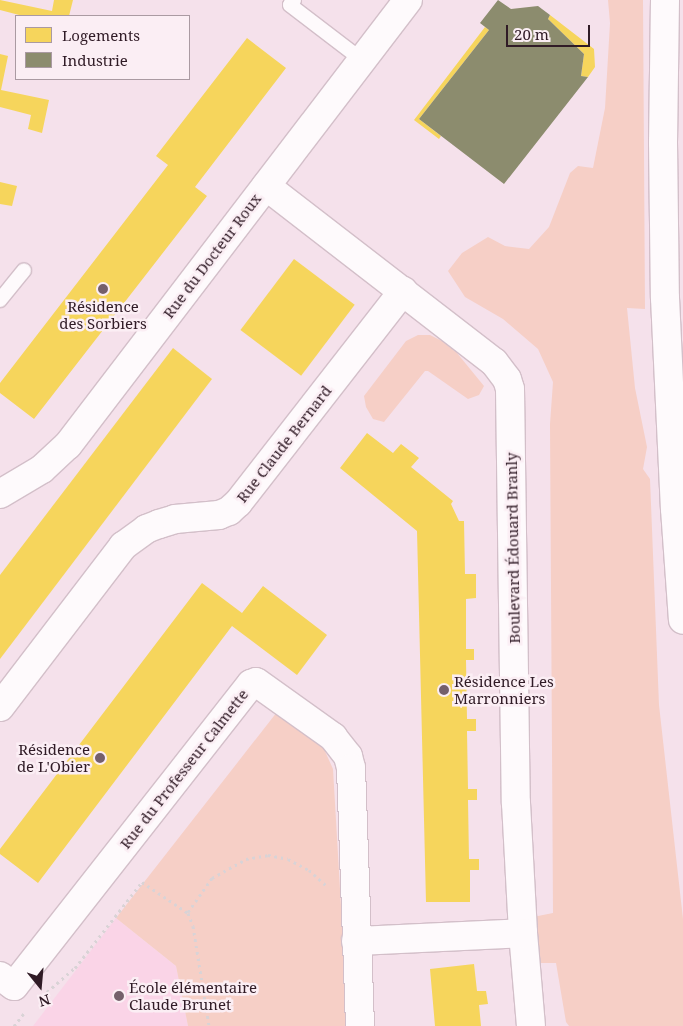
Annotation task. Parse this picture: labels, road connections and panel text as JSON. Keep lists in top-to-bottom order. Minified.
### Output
{"streets":{"street":["Rue du Docteur Roux","Rue Claude Bernard","Boulevard Édouard Branly","Rue du Professeur Calmette"]},"crossings":[["Rue du Docteur Roux","Boulevard Édouard Branly"],["Rue Claude Bernard","Boulevard Édouard Branly"]],"places":["Résidence des Sorbiers","Résidence Les Marronniers","Résidence de L'Obier","École élémentaire Claude Brunet"],"legend":["Logements","Industrie"],"scale_bar":"20 m","north":"bottom"}
